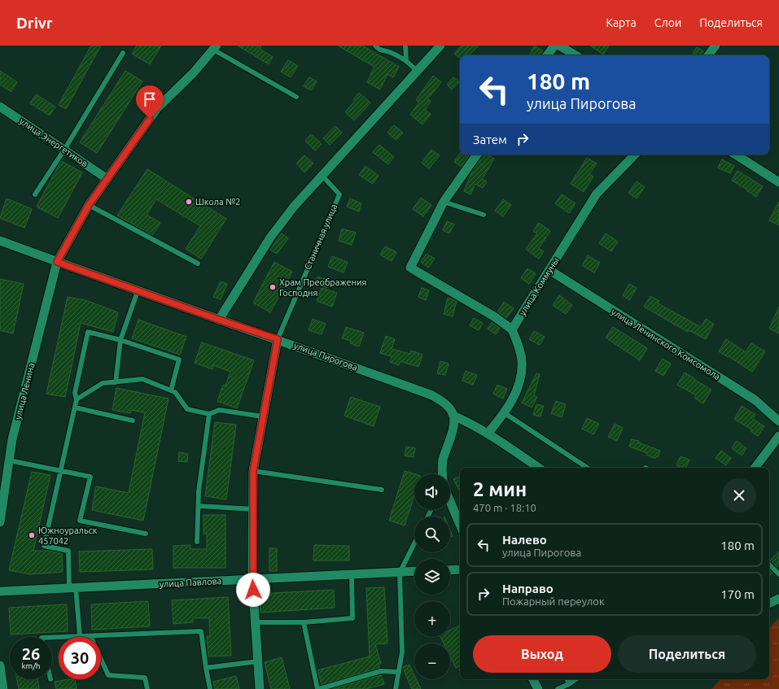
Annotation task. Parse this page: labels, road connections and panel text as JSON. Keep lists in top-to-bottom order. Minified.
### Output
{"streets":{"street":["улица Энергетиков","улица Коммуны","улица Ленинского Комсомола","улица Пирогова","улица Ленина","улица Павлова"],"lane":["Станичная улица"]},"crossings":[["улица Энергетиков","улица Ленина"],["Станичная улица","улица Пирогова"],["улица Коммуны","улица Ленинского Комсомола"],["улица Пирогова","улица Ленина"]],"places":["Школа №2","Храм Преображения Господня","Южноуральск 457042"],"page":{"header":"Drivr","nav":["Карта","Слои","Поделиться"],"turn":["180 m","улица Пирогова"],"then":"Затем","heading":["2 мин","470 m · 18:10"],"map_buttons":["+","−"],"list":[{"name":"Налево","note":"улица Пирогова","value":"180 m"},{"name":"Направо","note":"Пожарный переулок","value":"170 m"}],"buttons":["Выход","Поделиться"],"speed":"26 km/h","limit":"30"}}
